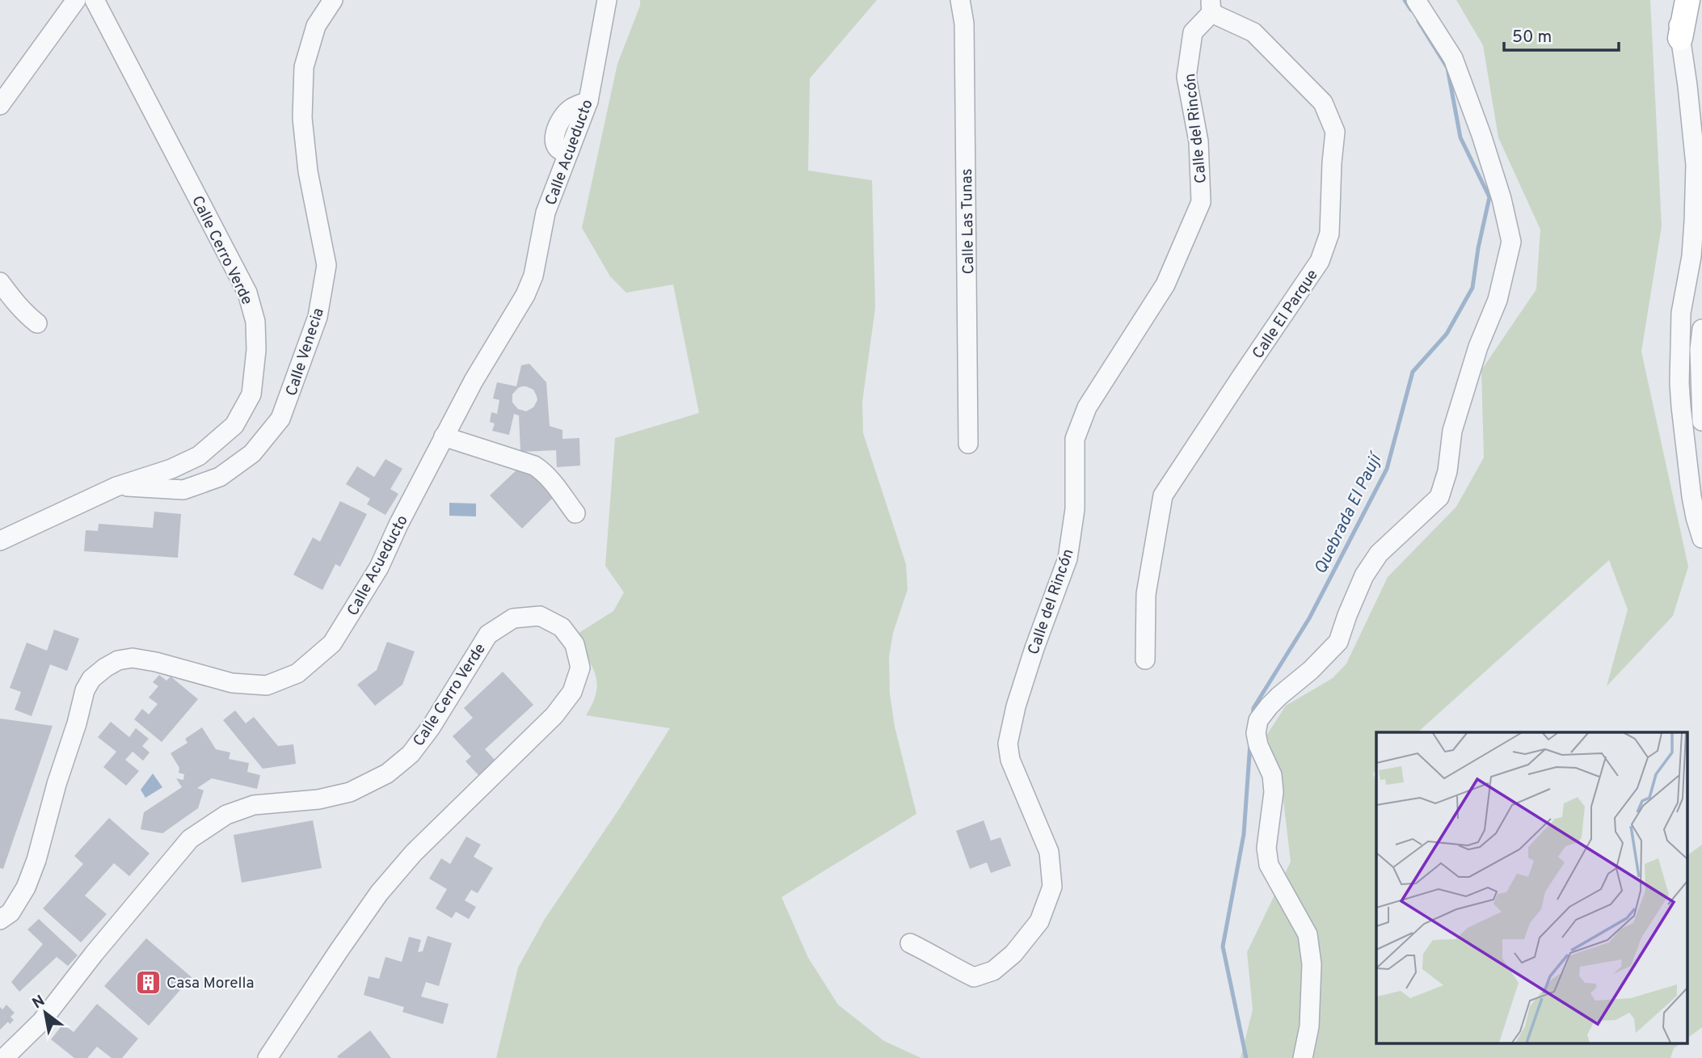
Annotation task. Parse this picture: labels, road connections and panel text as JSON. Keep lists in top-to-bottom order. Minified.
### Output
{"streets":{"street":["Calle del Rincón","Calle Acueducto","Calle Las Tunas","Calle Cerro Verde","Calle El Parque","Calle Venecia"]},"crossings":[["Calle del Rincón","Calle El Parque"],["Calle Cerro Verde","Calle Venecia"]],"water":["Quebrada El Paují"],"places":{"building":["Casa Morella"]},"scale_bar":"50 m","north":"top left"}
